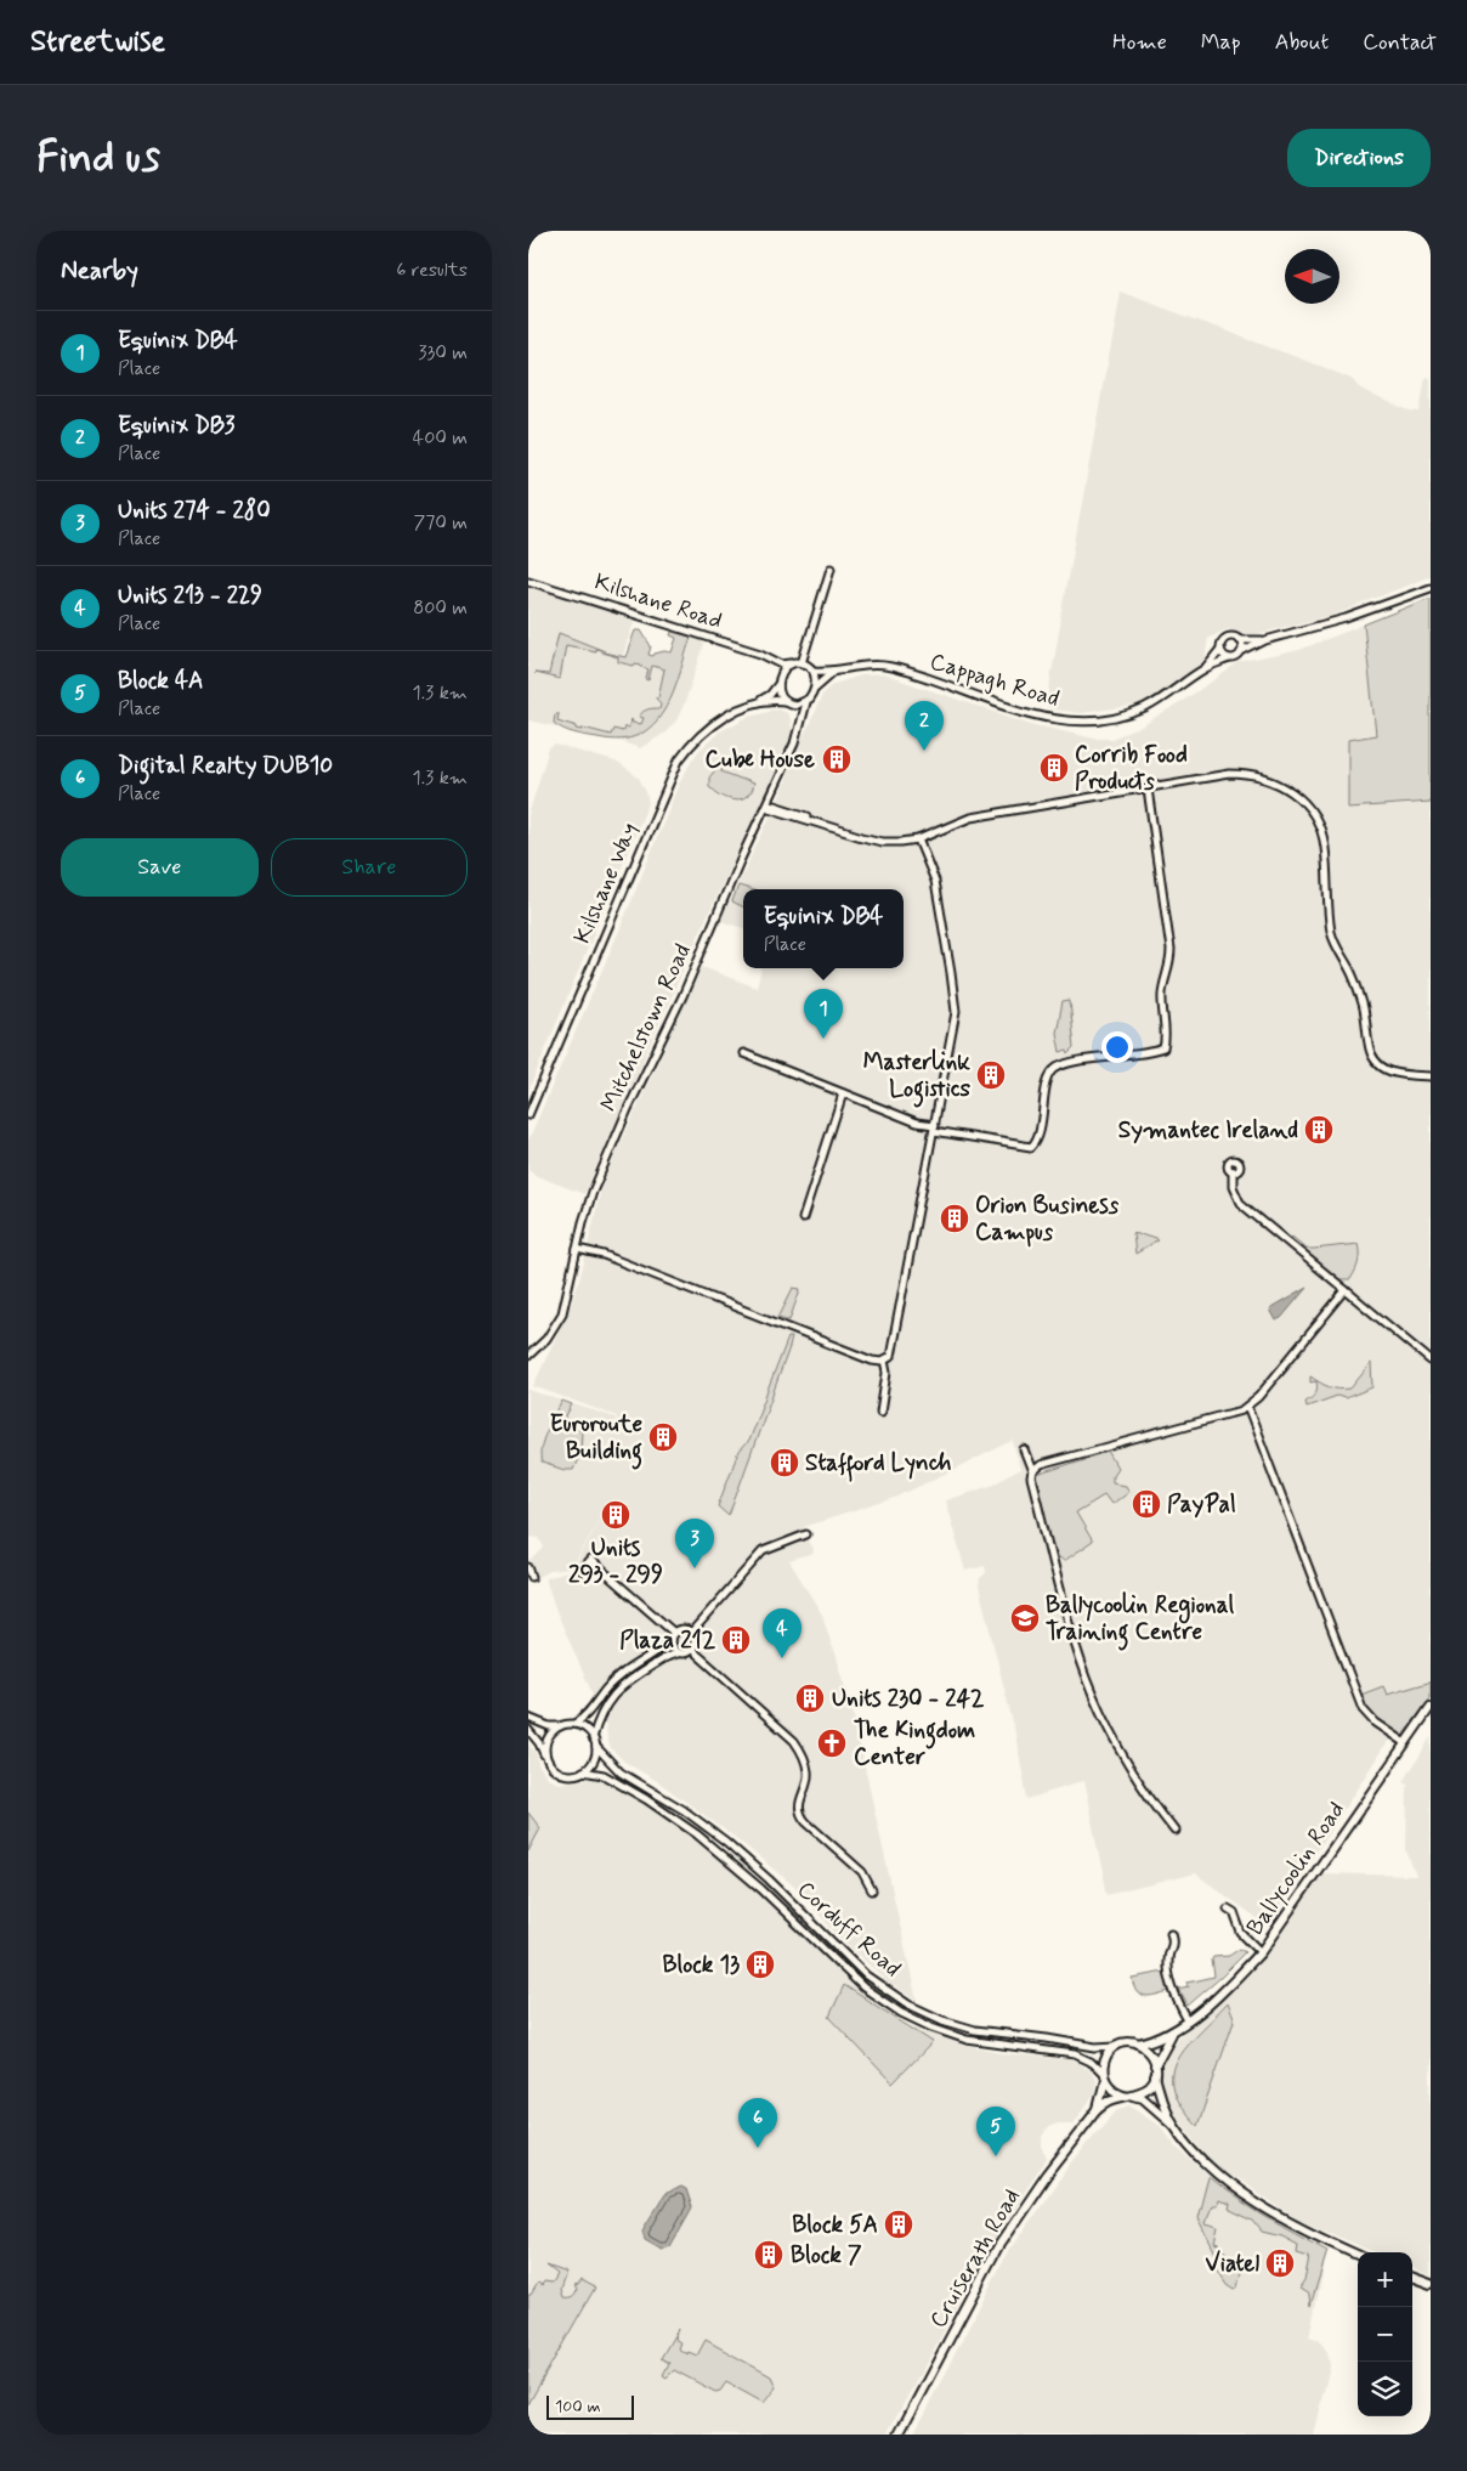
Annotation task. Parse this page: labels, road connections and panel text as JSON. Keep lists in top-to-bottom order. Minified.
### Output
{"streets":{"main road":["Ballycoolin Road","Cruiserath Road"],"street":["Kilshane Road","Cappagh Road","Kilshane Way","Mitchelstown Road","Corduff Road"]},"crossings":[["Kilshane Road","Cappagh Road"],["Kilshane Road","Kilshane Way"],["Kilshane Road","Mitchelstown Road"],["Cappagh Road","Kilshane Way"],["Cappagh Road","Mitchelstown Road"],["Kilshane Way","Mitchelstown Road"],["Ballycoolin Road","Corduff Road"],["Ballycoolin Road","Cruiserath Road"],["Corduff Road","Cruiserath Road"]],"places":{"building":["Cube House","Corrib Food Products","Masterlink Logistics","Symantec Ireland","Orion Business Campus","Euroroute Building","Stafford Lynch","PayPal","Units 293 - 299","Plaza 212","Units 230 - 242","Block 13","Block 5A","Block 7","Viatel"],"school or university":["Ballycoolin Regional Training Centre"],"church":["The Kingdom Center"]},"scale_bar":"100 m","north":"left","page":{"header":"Streetwise","nav":["Home","Map","About","Contact"],"buttons":["Directions",["Save","Share"]],"title":"Find us","heading":["Nearby","6 results"],"list":[{"mark":"1","name":"Equinix DB4","note":"Place","value":"330 m"},{"mark":"2","name":"Equinix DB3","note":"Place","value":"400 m"},{"mark":"3","name":"Units 274 - 280","note":"Place","value":"770 m"},{"mark":"4","name":"Units 213 - 229","note":"Place","value":"800 m"},{"mark":"5","name":"Block 4A","note":"Place","value":"1.3 km"},{"mark":"6","name":"Digital Realty DUB10","note":"Place","value":"1.3 km"}],"pins":["2","1","3","4","6","5"],"popup":["Equinix DB4","Place"],"map_buttons":["+","−"],"scale":"100 m"}}
